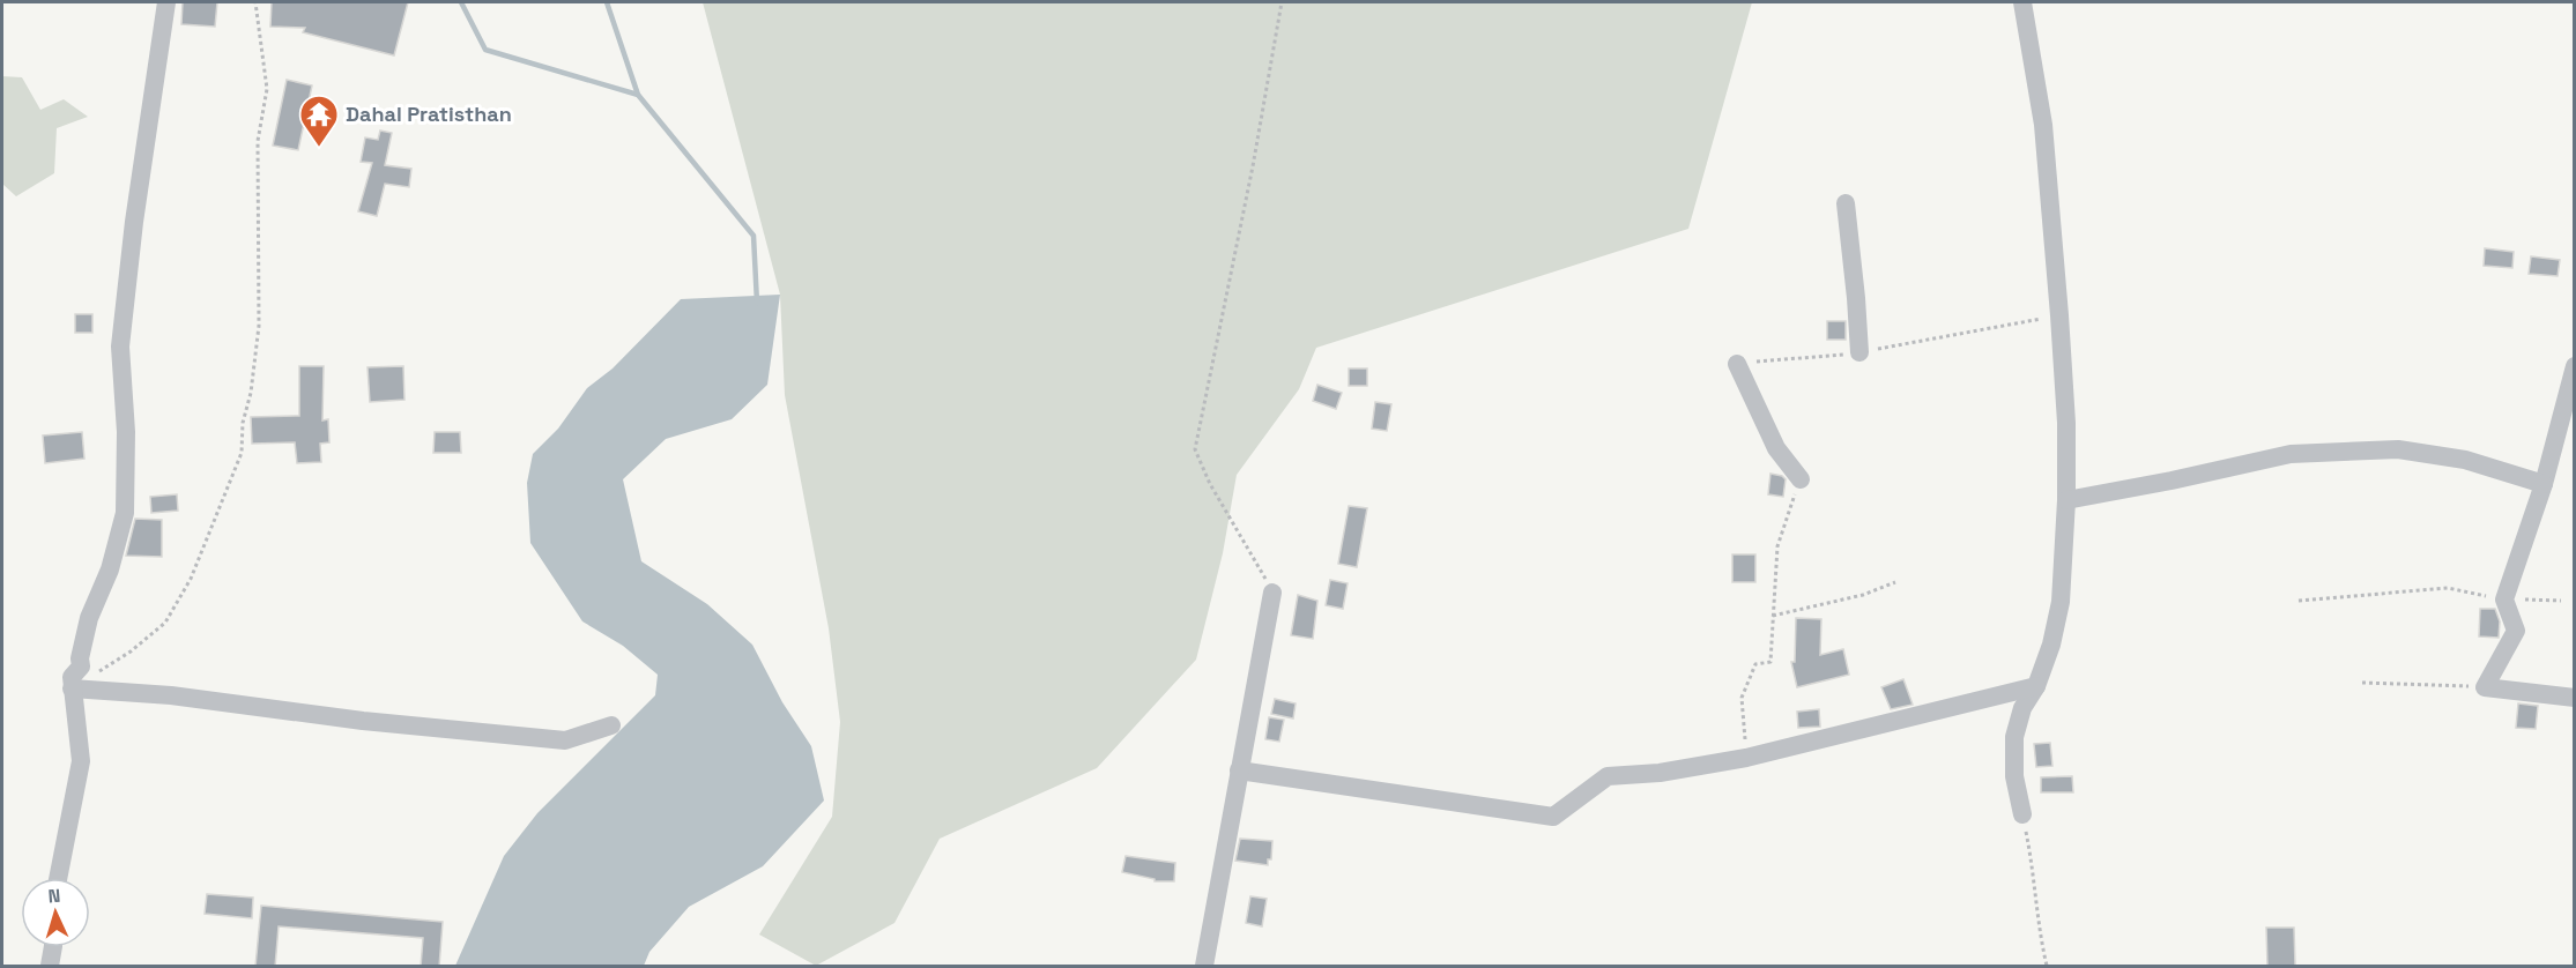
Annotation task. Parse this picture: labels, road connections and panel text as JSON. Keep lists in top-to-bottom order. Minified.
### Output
{"places":{"temple":["Dahal Pratisthan"]},"north":"top"}
